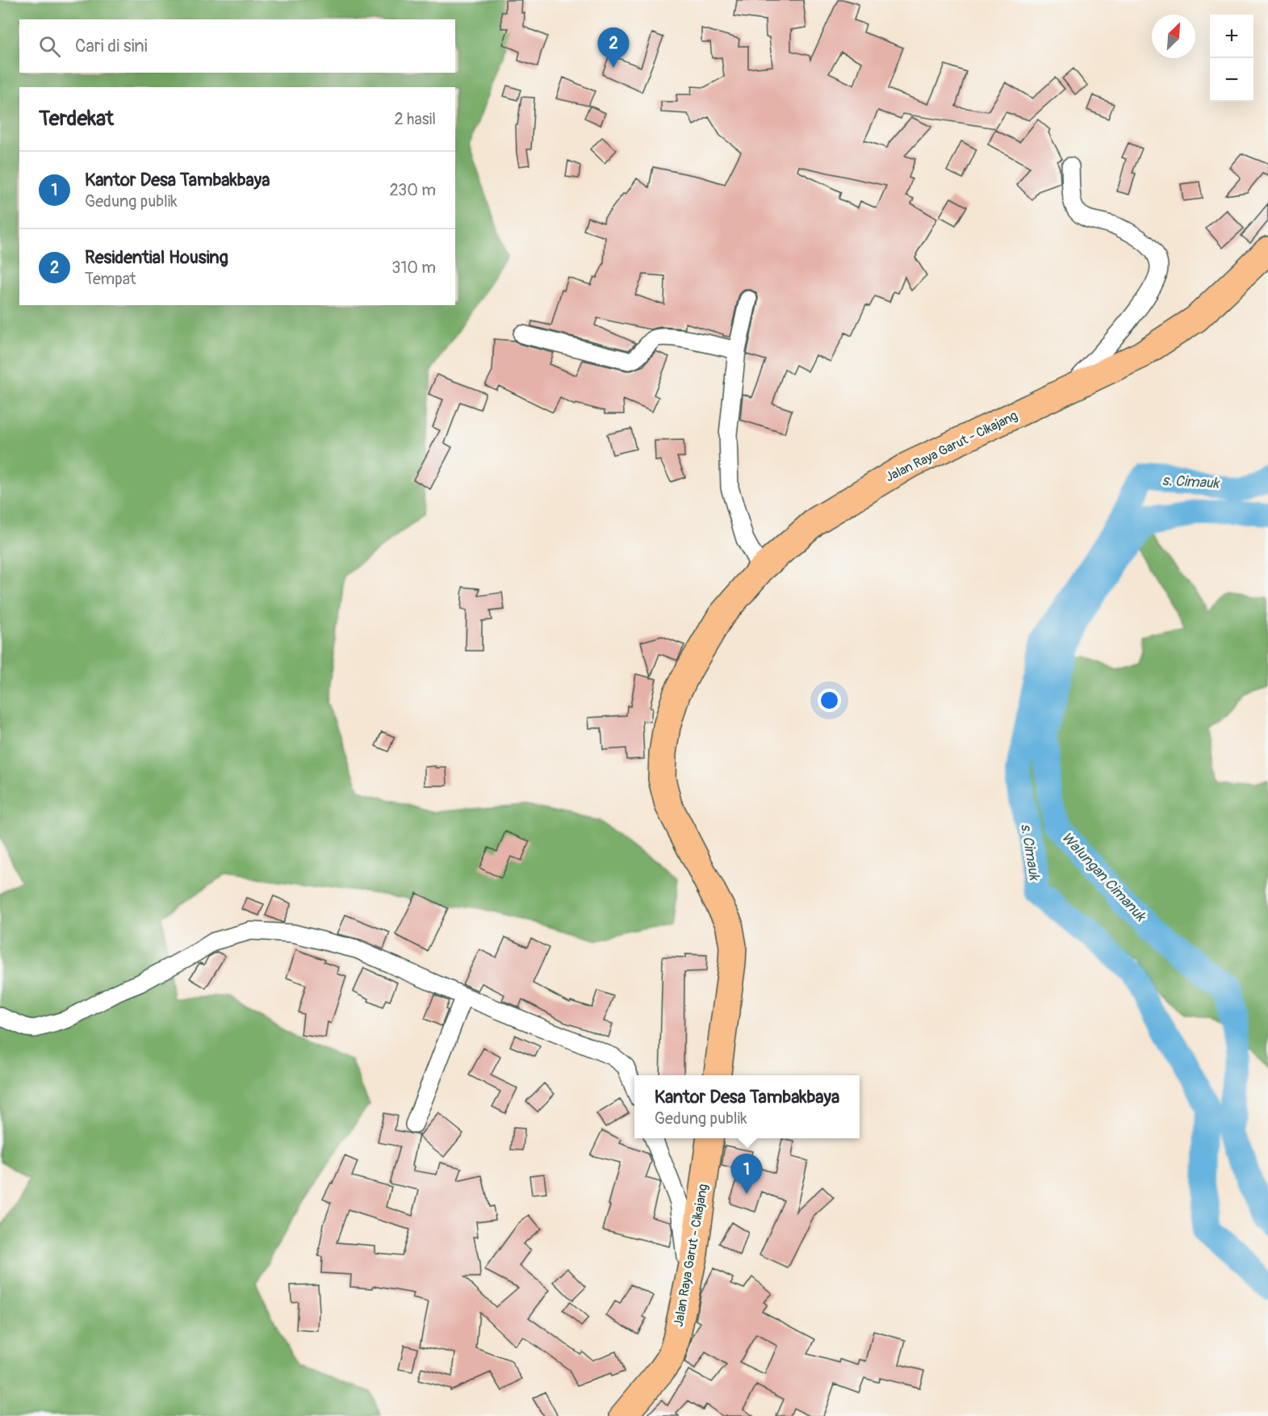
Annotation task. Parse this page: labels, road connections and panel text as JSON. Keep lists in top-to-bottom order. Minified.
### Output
{"streets":{"main road":["Jalan Raya Garut - Cikajang"]},"water":["s. Cimauk","Walungan Cimanuk"],"north":"top right","page":{"map_buttons":["+","−"],"search":"Cari di sini","pins":["2","1"],"heading":["Terdekat","2 hasil"],"list":[{"mark":"1","name":"Kantor Desa Tambakbaya","note":"Gedung publik","value":"230 m"},{"mark":"2","name":"Residential Housing","note":"Tempat","value":"310 m"}],"popup":["Kantor Desa Tambakbaya","Gedung publik"]}}
